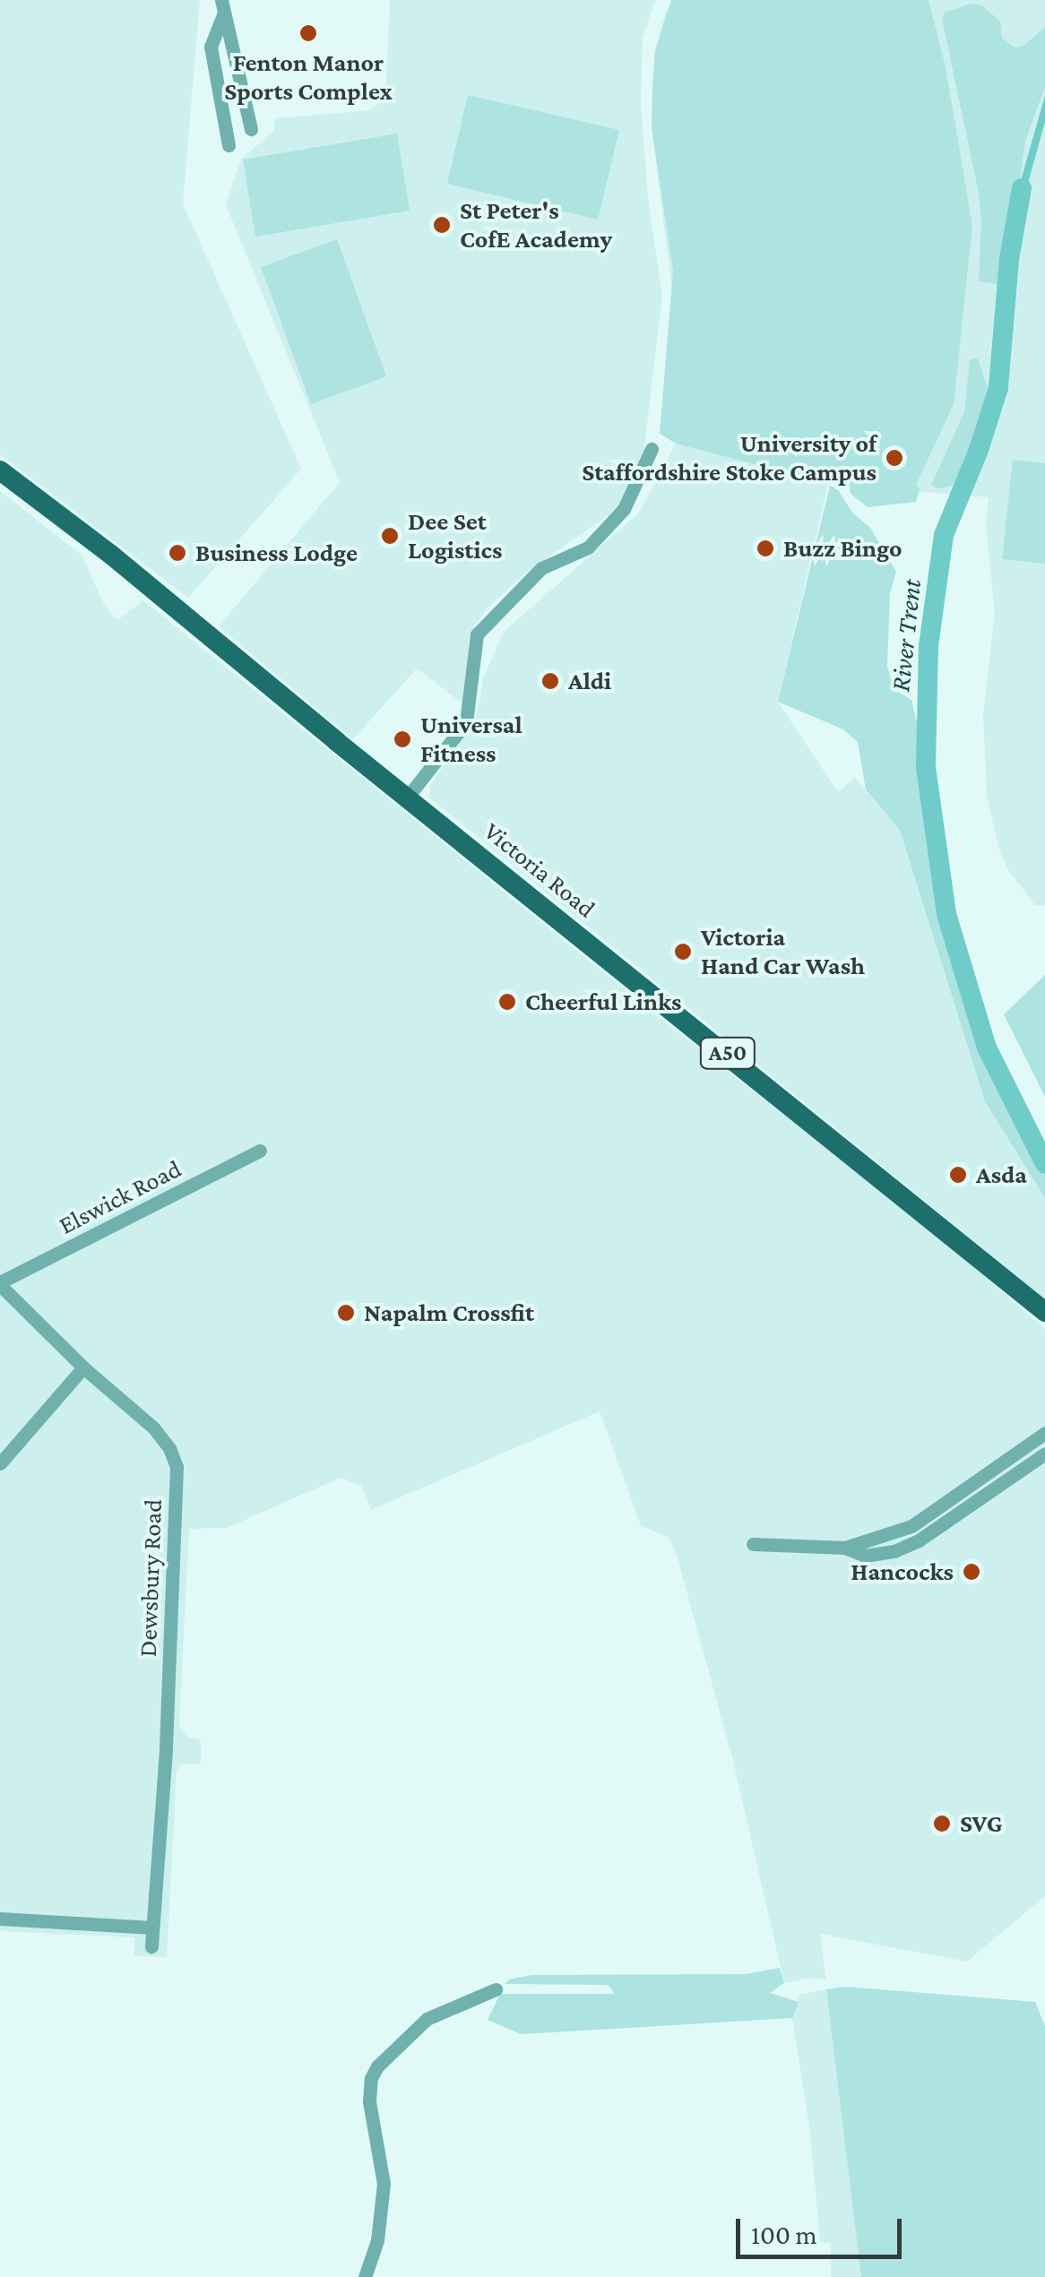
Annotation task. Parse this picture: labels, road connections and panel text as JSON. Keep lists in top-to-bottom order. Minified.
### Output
{"streets":{"main road":["Victoria Road","A50"],"street":["Elswick Road","Dewsbury Road"]},"crossings":[["Elswick Road","Dewsbury Road"]],"water":["River Trent"],"places":["Fenton Manor Sports Complex","St Peter's CofE Academy","University of Staffordshire Stoke Campus","Dee Set Logistics","Buzz Bingo","Business Lodge","Aldi","Universal Fitness","Victoria Hand Car Wash","Cheerful Links","Asda","Napalm Crossfit","Hancocks","SVG"],"scale_bar":"100 m"}
